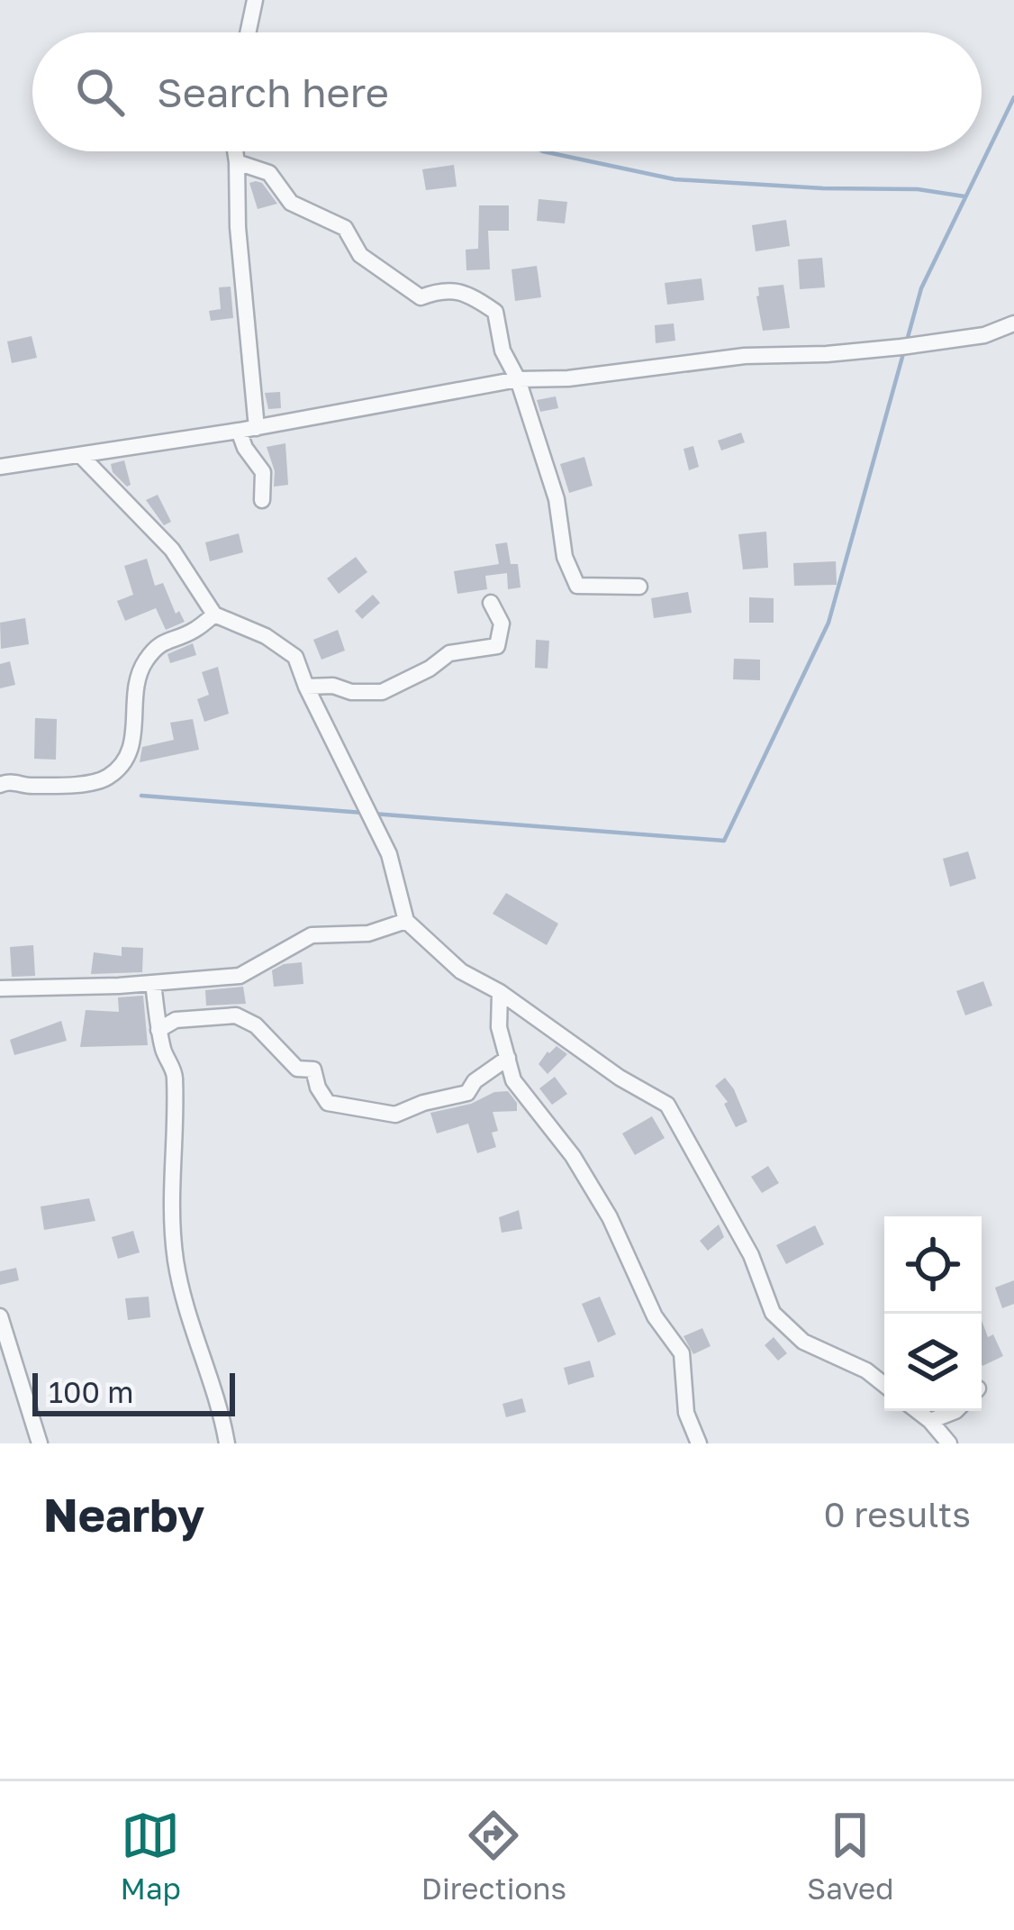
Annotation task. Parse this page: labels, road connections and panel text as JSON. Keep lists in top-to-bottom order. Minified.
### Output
{"scale_bar":"100 m","page":{"search":"Search here","scale":"100 m","heading":["Nearby","0 results"],"nav":["Map","Directions","Saved"]}}
